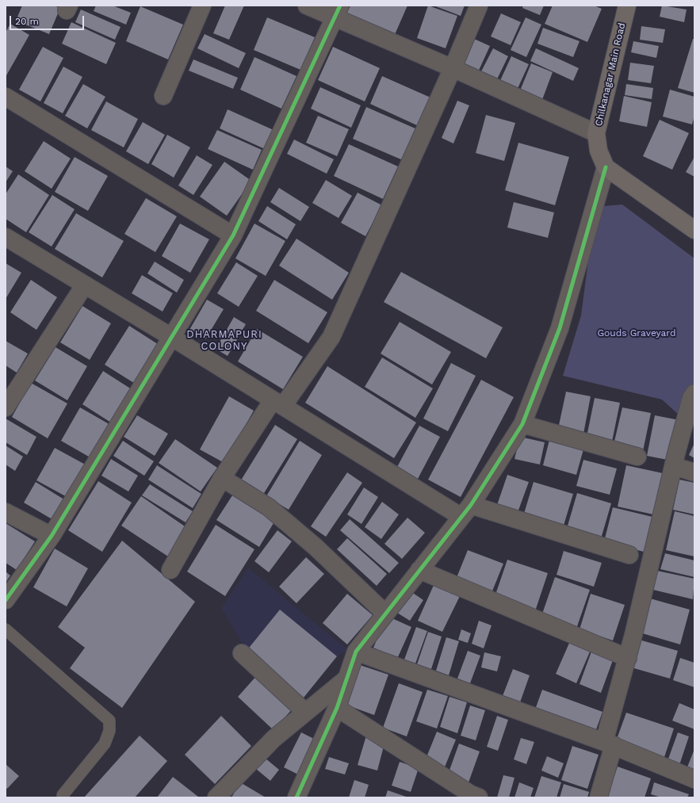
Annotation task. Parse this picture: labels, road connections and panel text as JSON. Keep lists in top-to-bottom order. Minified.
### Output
{"streets":{"main road":["Chilkanagar Main Road"]},"districts":["DHARMAPURI COLONY"],"parks":["Gouds Graveyard"],"scale_bar":"20 m"}
